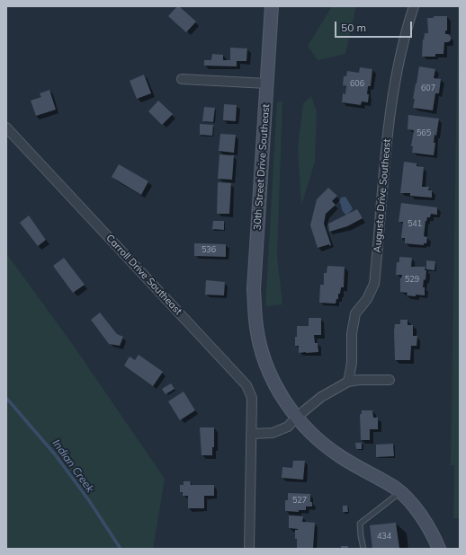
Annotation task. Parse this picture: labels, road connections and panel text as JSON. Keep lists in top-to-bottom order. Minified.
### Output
{"streets":{"main road":["30th Street Drive Southeast"],"street":["Augusta Drive Southeast","Carroll Drive Southeast"]},"water":["Indian Creek"],"house_numbers":["606","607","565","541","536","529","527","434"],"scale_bar":"50 m"}
